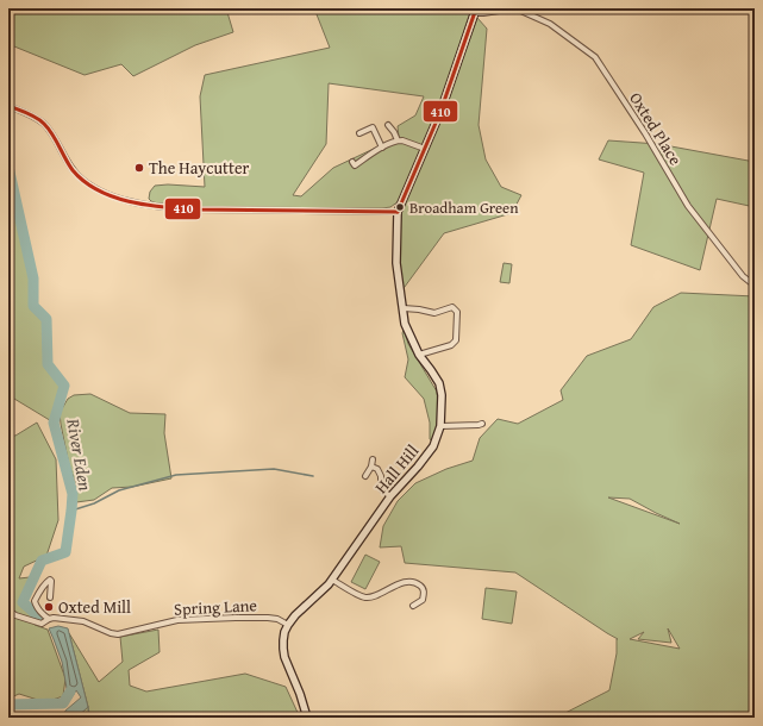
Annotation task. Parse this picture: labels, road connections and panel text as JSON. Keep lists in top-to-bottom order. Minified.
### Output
{"streets":{"street":["Oxted Place","Hall Hill","Spring Lane"]},"crossings":[["Hall Hill","Spring Lane"]],"water":["River Eden"],"places":["The Haycutter","Broadham Green","Oxted Mill"],"lines":["transit line 410"]}
